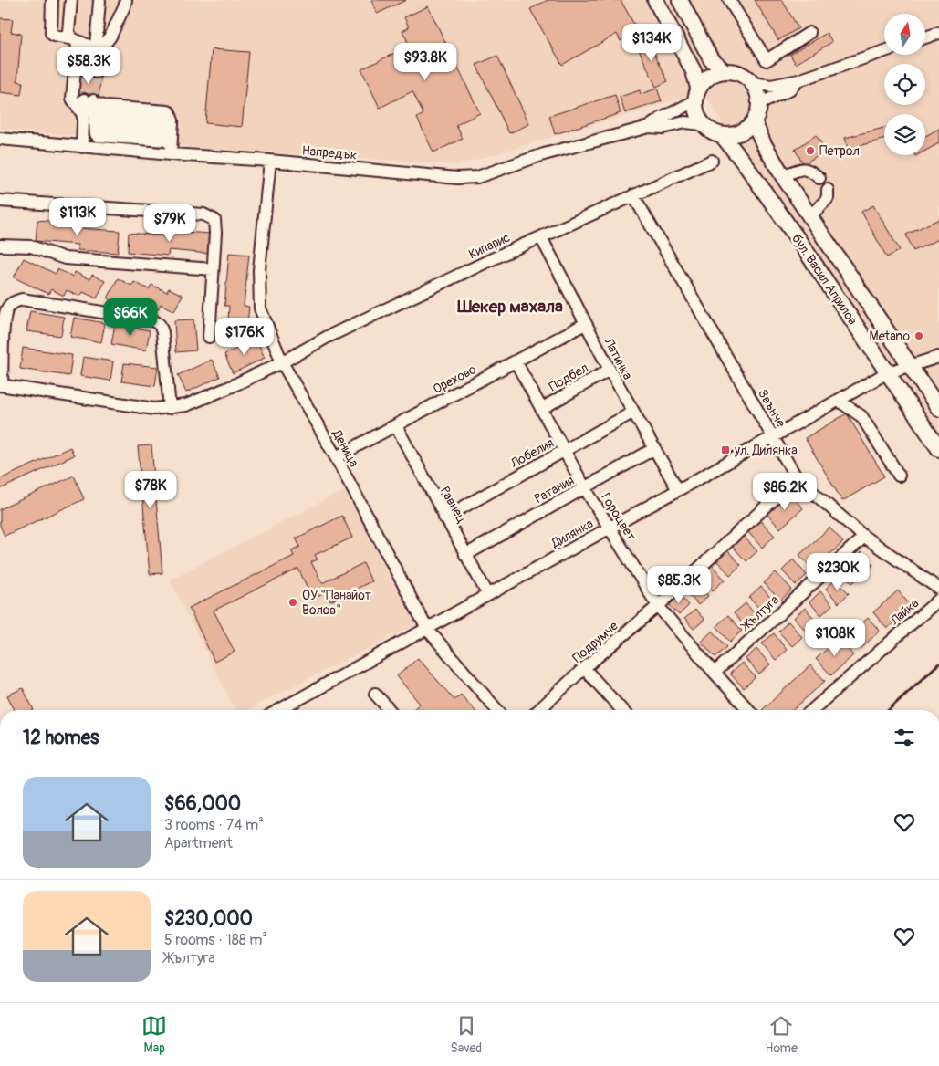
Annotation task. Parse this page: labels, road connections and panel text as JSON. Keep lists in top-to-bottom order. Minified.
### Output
{"streets":{"main road":["бул. Васил Априлов"],"street":["Напредък","Кипарис","Латинка","Подбел","Орехово","Звънче","Деница","Лобелия","Ратания","Равнец","Гороцвет","Дилянка","Лайка","Жълтуга","Подрумче"]},"crossings":[["Напредък","бул. Васил Априлов"],["Напредък","Деница"],["Кипарис","Латинка"],["Кипарис","Звънче"],["Кипарис","Деница"],["бул. Васил Априлов","Дилянка"],["Латинка","Подбел"],["Латинка","Орехово"],["Латинка","Лобелия"],["Латинка","Ратания"],["Латинка","Дилянка"],["Подбел","Гороцвет"],["Орехово","Деница"],["Орехово","Равнец"],["Орехово","Гороцвет"],["Звънче","Дилянка"],["Звънче","Жълтуга"],["Звънче","Подрумче"],["Деница","Дилянка"],["Лобелия","Равнец"],["Лобелия","Гороцвет"],["Ратания","Равнец"],["Ратания","Гороцвет"],["Равнец","Дилянка"],["Гороцвет","Дилянка"],["Гороцвет","Жълтуга"],["Гороцвет","Подрумче"]],"districts":["Шекер махала"],"places":{"other":["Петрол","Metano","ОУ \"Панайот Волов\""],"transit":["ул. Дилянка"]},"north":"top","page":{"price":["$134K","$93.8K","$58.3K","$113K","$79K","$66K","$176K","$78K","$86.2K","$230K","$85.3K","$108K"],"heading":"12 homes","list":[{"name":"$66,000","note":"3 rooms · 74 m² · Apartment"},{"name":"$230,000","note":"5 rooms · 188 m² · Жълтуга"}],"tabs":["Map","Saved","Home"]}}
